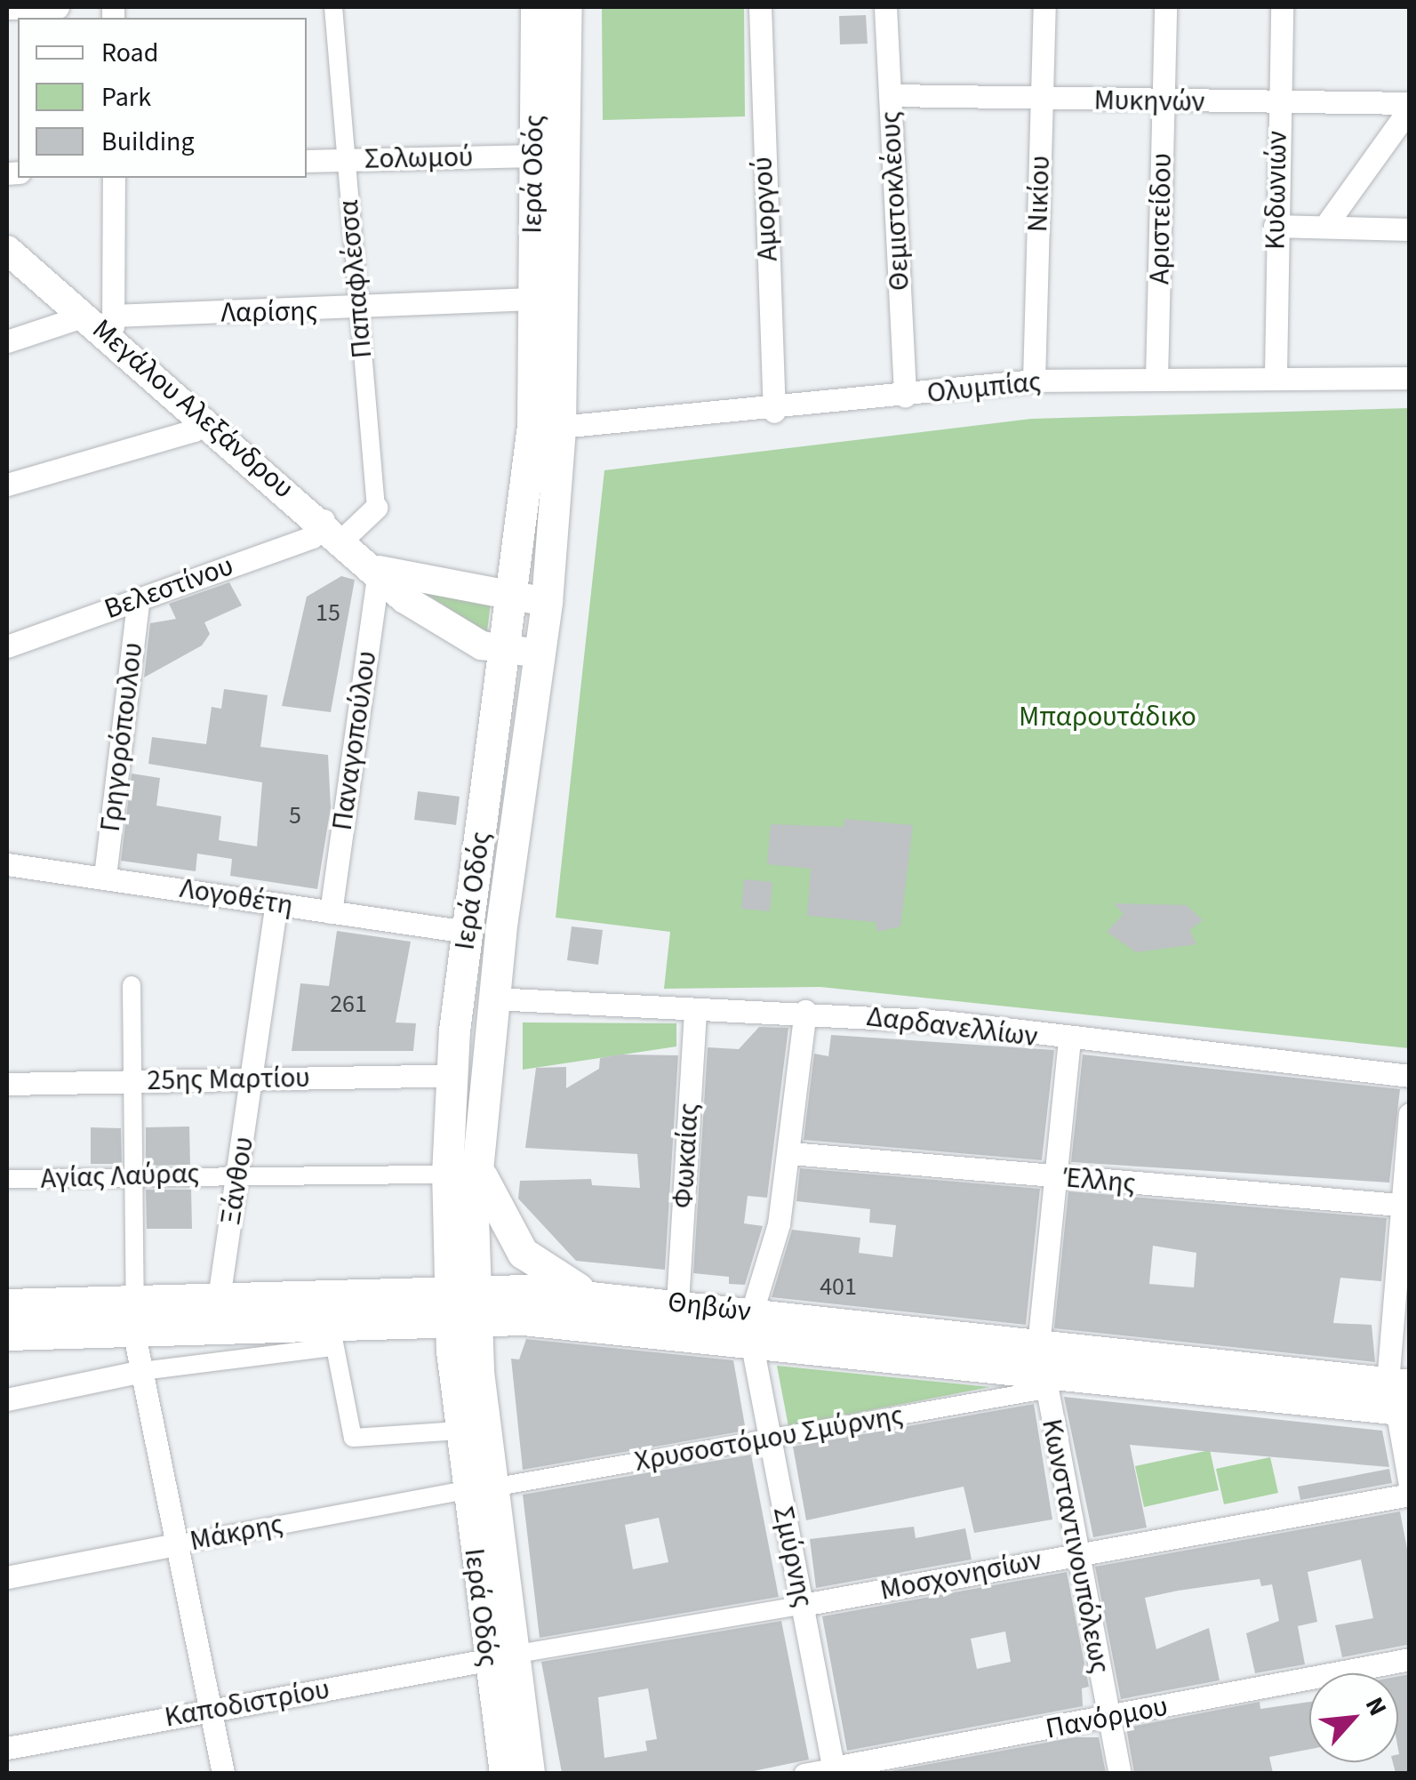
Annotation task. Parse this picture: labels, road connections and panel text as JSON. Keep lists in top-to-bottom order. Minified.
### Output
{"streets":{"main road":["Ιερά Οδός","Θηβών"],"street":["Μυκηνών","Σολωμού","Κυδωνιών","Νικίου","Θεμιστοκλέους","Αμοργού","Αριστείδου","Παπαφλέσσα","Λαρίσης","Ολυμπίας","Μεγάλου Αλεξάνδρου","Βελεστίνου","Γρηγορόπουλου","Παναγοπούλου","Λογοθέτη","Δαρδανελλίων","25ης Μαρτίου","Φωκαίας","Αγίας Λαύρας","Ξάνθου","Έλλης","Χρυσοστόμου Σμύρνης","Μάκρης","Κωνσταντινουπόλεως","Σμύρνης","Μοσχονησίων","Καποδιστρίου","Πανόρμου"]},"crossings":[["Μυκηνών","Κυδωνιών"],["Μυκηνών","Νικίου"],["Μυκηνών","Θεμιστοκλέους"],["Μυκηνών","Αριστείδου"],["Σολωμού","Ιερά Οδός"],["Σολωμού","Παπαφλέσσα"],["Ιερά Οδός","Λαρίσης"],["Ιερά Οδός","Ολυμπίας"],["Ιερά Οδός","Μεγάλου Αλεξάνδρου"],["Ιερά Οδός","Λογοθέτη"],["Ιερά Οδός","Δαρδανελλίων"],["Ιερά Οδός","25ης Μαρτίου"],["Ιερά Οδός","Αγίας Λαύρας"],["Ιερά Οδός","Θηβών"],["Ιερά Οδός","Χρυσοστόμου Σμύρνης"],["Ιερά Οδός","Μάκρης"],["Ιερά Οδός","Μοσχονησίων"],["Ιερά Οδός","Καποδιστρίου"],["Κυδωνιών","Ολυμπίας"],["Νικίου","Ολυμπίας"],["Θεμιστοκλέους","Ολυμπίας"],["Αμοργού","Ολυμπίας"],["Αριστείδου","Ολυμπίας"],["Παπαφλέσσα","Λαρίσης"],["Παπαφλέσσα","Μεγάλου Αλεξάνδρου"],["Παπαφλέσσα","Βελεστίνου"],["Λαρίσης","Μεγάλου Αλεξάνδρου"],["Μεγάλου Αλεξάνδρου","Βελεστίνου"],["Μεγάλου Αλεξάνδρου","Παναγοπούλου"],["Βελεστίνου","Γρηγορόπουλου"],["Γρηγορόπουλου","Λογοθέτη"],["Παναγοπούλου","Λογοθέτη"],["Λογοθέτη","Ξάνθου"],["Δαρδανελλίων","Φωκαίας"],["Δαρδανελλίων","Κωνσταντινουπόλεως"],["Δαρδανελλίων","Σμύρνης"],["25ης Μαρτίου","Ξάνθου"],["Φωκαίας","Θηβών"],["Αγίας Λαύρας","Ξάνθου"],["Ξάνθου","Θηβών"],["Έλλης","Κωνσταντινουπόλεως"],["Έλλης","Σμύρνης"],["Θηβών","Χρυσοστόμου Σμύρνης"],["Θηβών","Κωνσταντινουπόλεως"],["Θηβών","Σμύρνης"],["Χρυσοστόμου Σμύρνης","Μάκρης"],["Χρυσοστόμου Σμύρνης","Κωνσταντινουπόλεως"],["Χρυσοστόμου Σμύρνης","Σμύρνης"],["Κωνσταντινουπόλεως","Μοσχονησίων"],["Κωνσταντινουπόλεως","Πανόρμου"],["Σμύρνης","Μοσχονησίων"],["Σμύρνης","Πανόρμου"],["Μοσχονησίων","Καποδιστρίου"]],"parks":["Μπαρουτάδικο"],"house_numbers":["15","5","261","401"],"legend":["Road","Park","Building"],"north":"top right"}
